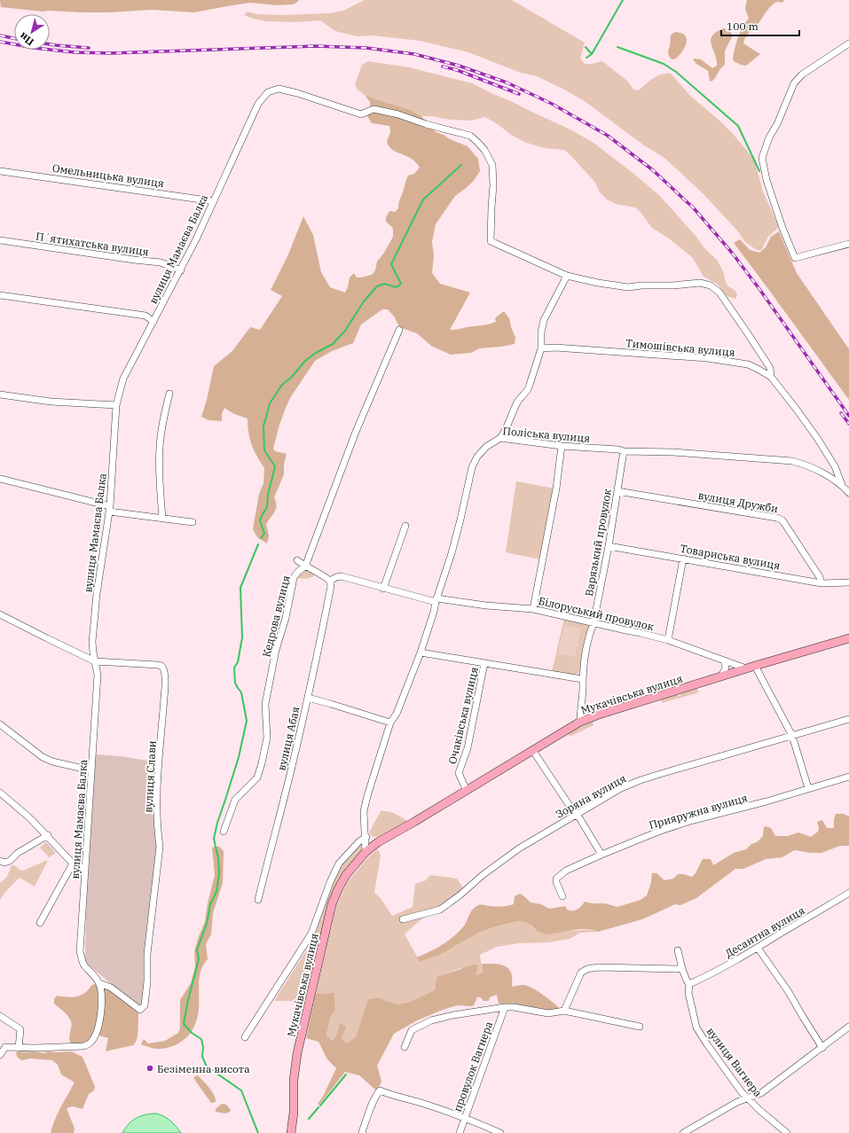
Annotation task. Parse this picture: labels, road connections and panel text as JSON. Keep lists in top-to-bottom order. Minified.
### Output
{"streets":{"street":["Омельницька вулиця","Пʼятихатська вулиця","вулиця Мамаєва Балка","Тимошівська вулиця","Поліська вулиця","вулиця Дружби","Варязький провулок","Товариська вулиця","Білоруський провулок","Кедрова вулиця","Мукачівська вулиця","Очаківська вулиця","вулиця Абая","вулиця Слави","Зоряна вулиця","Прияружна вулиця","Десантна вулиця","вулиця Вагнера","провулок Вагнера"]},"crossings":[["Омельницька вулиця","вулиця Мамаєва Балка"],["Пʼятихатська вулиця","вулиця Мамаєва Балка"],["вулиця Мамаєва Балка","вулиця Слави"],["Тимошівська вулиця","Поліська вулиця"],["Поліська вулиця","Варязький провулок"],["Поліська вулиця","Білоруський провулок"],["Поліська вулиця","Мукачівська вулиця"],["Поліська вулиця","Очаківська вулиця"],["вулиця Дружби","Варязький провулок"],["вулиця Дружби","Товариська вулиця"],["Варязький провулок","Товариська вулиця"],["Варязький провулок","Білоруський провулок"],["Варязький провулок","Мукачівська вулиця"],["Варязький провулок","Очаківська вулиця"],["Білоруський провулок","Мукачівська вулиця"],["Білоруський провулок","вулиця Абая"],["Мукачівська вулиця","Очаківська вулиця"],["Десантна вулиця","вулиця Вагнера"]],"places":["Безіменна висота"],"scale_bar":"100 m","north":"bottom left"}
